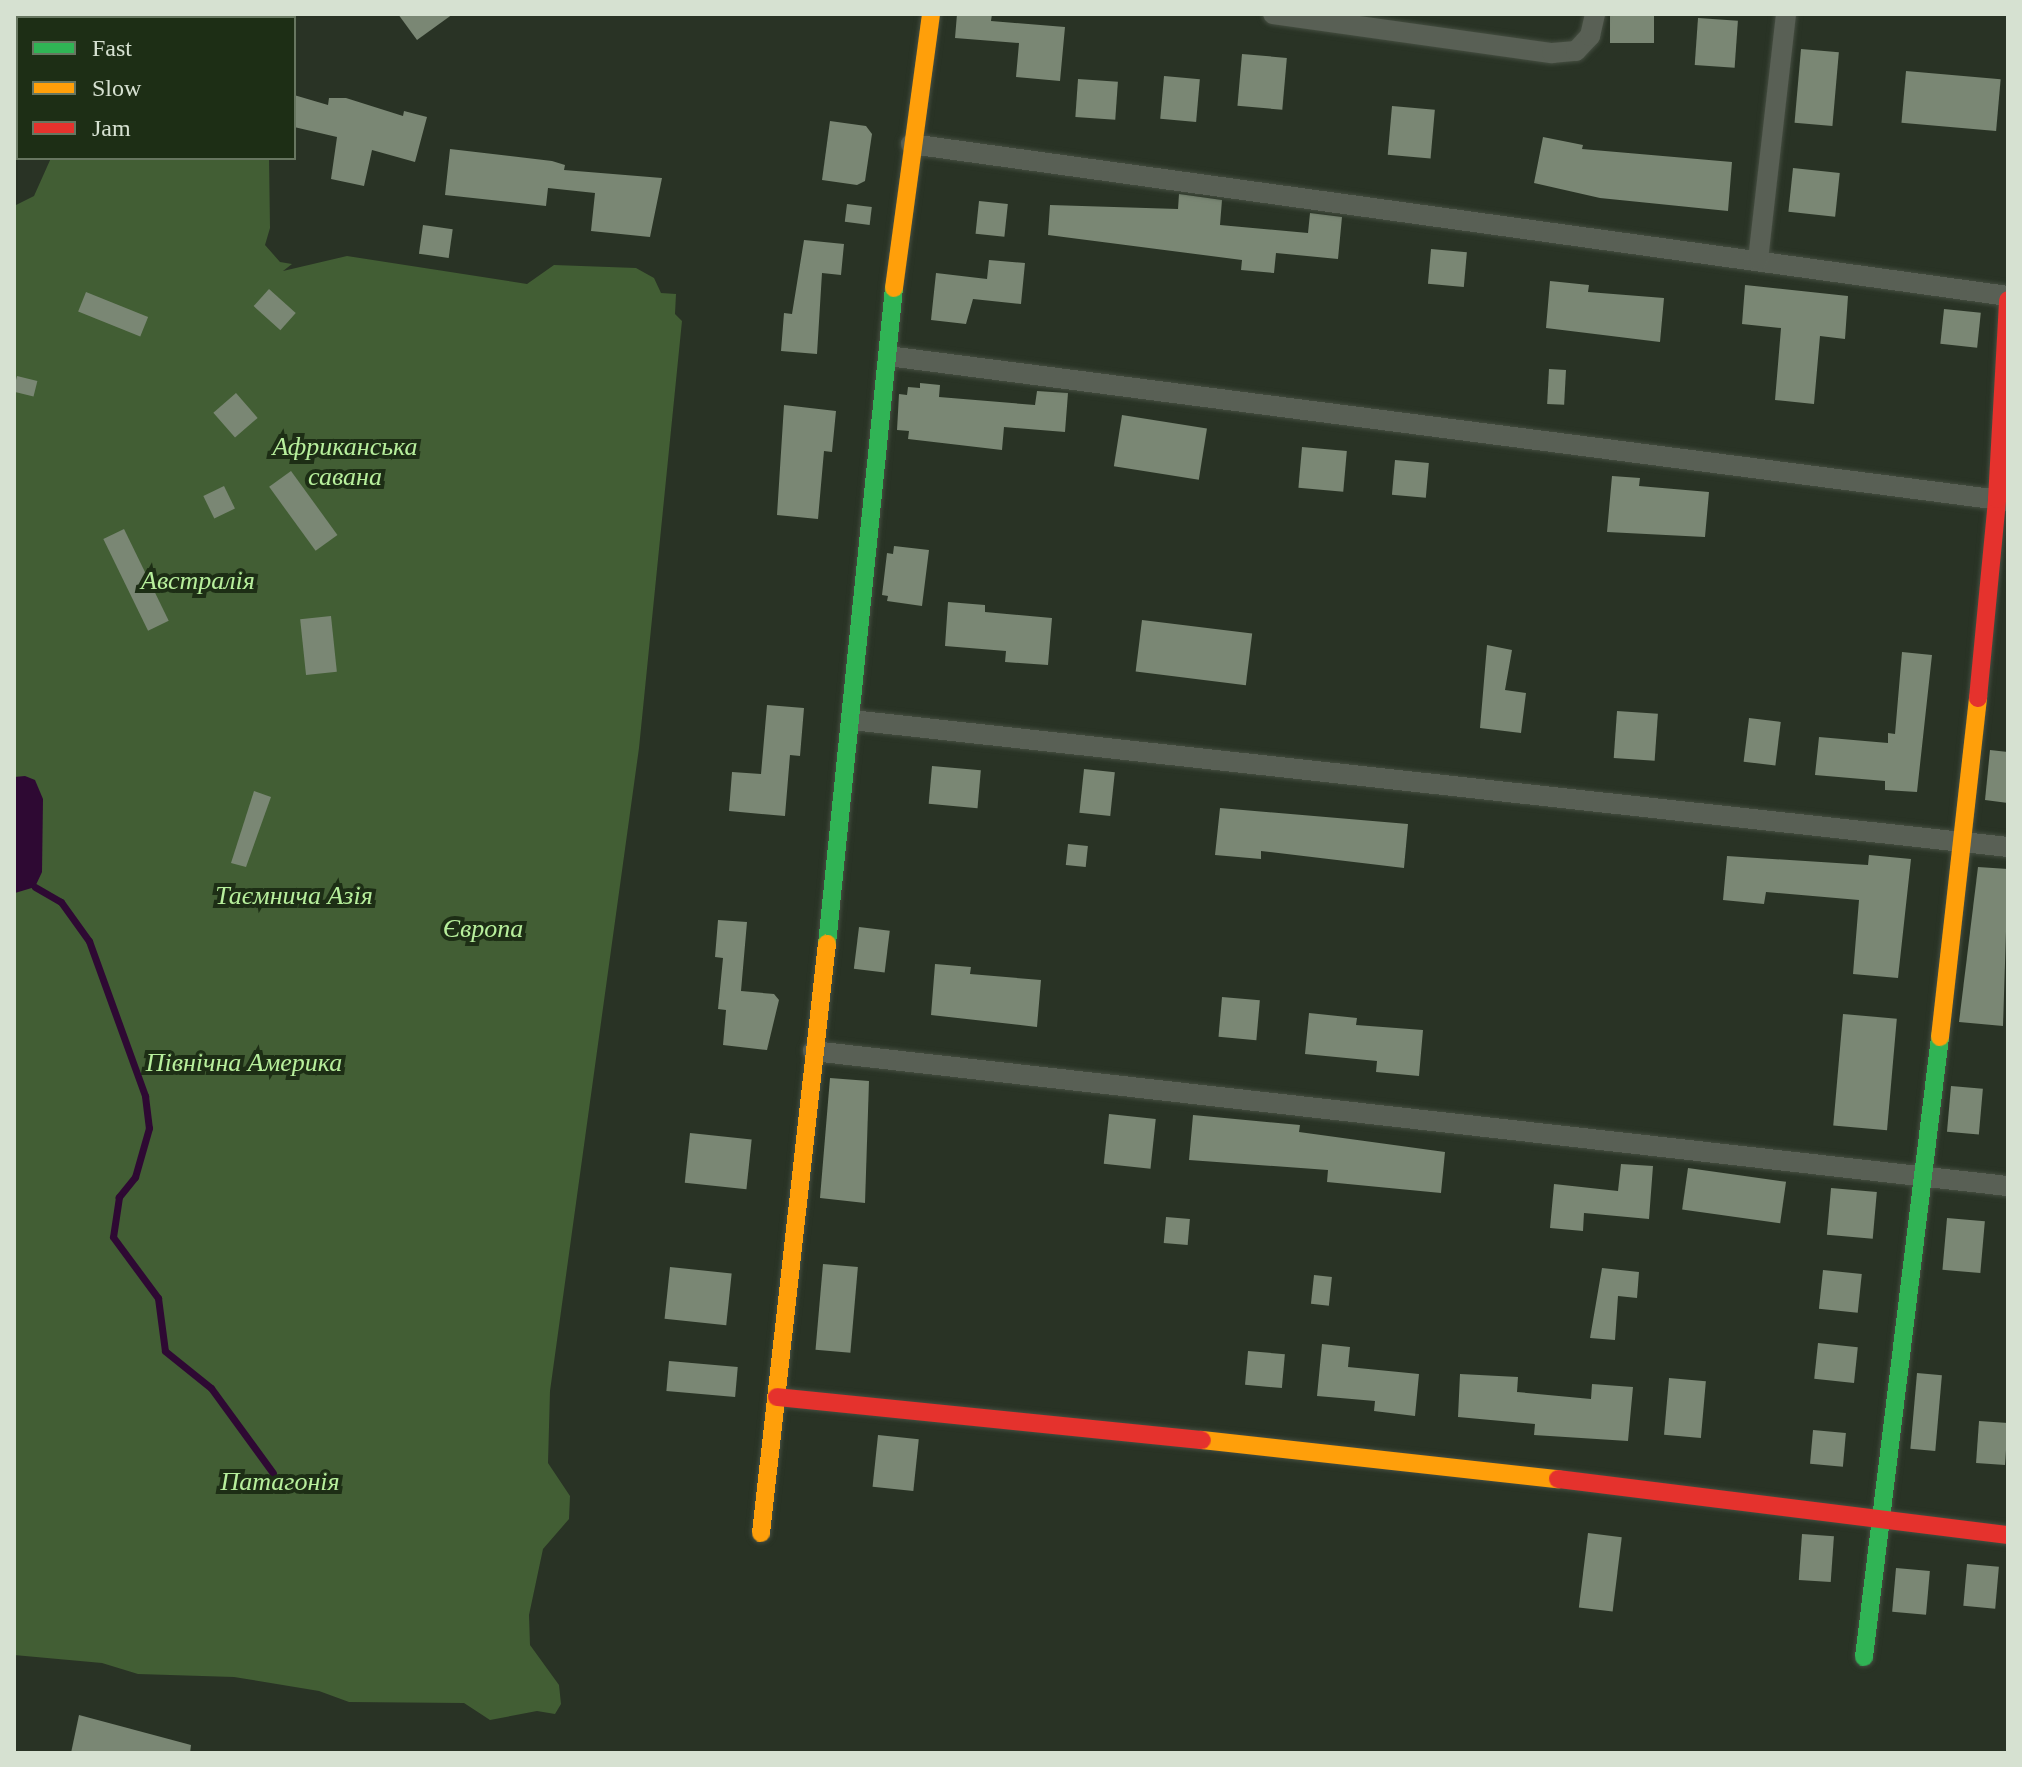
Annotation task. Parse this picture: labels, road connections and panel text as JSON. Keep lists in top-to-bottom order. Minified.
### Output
{"parks":["Африканська савана","Австралія","Таємнича Азія","Європа","Північна Америка","Патагонія"],"legend":["Fast","Slow","Jam"]}
